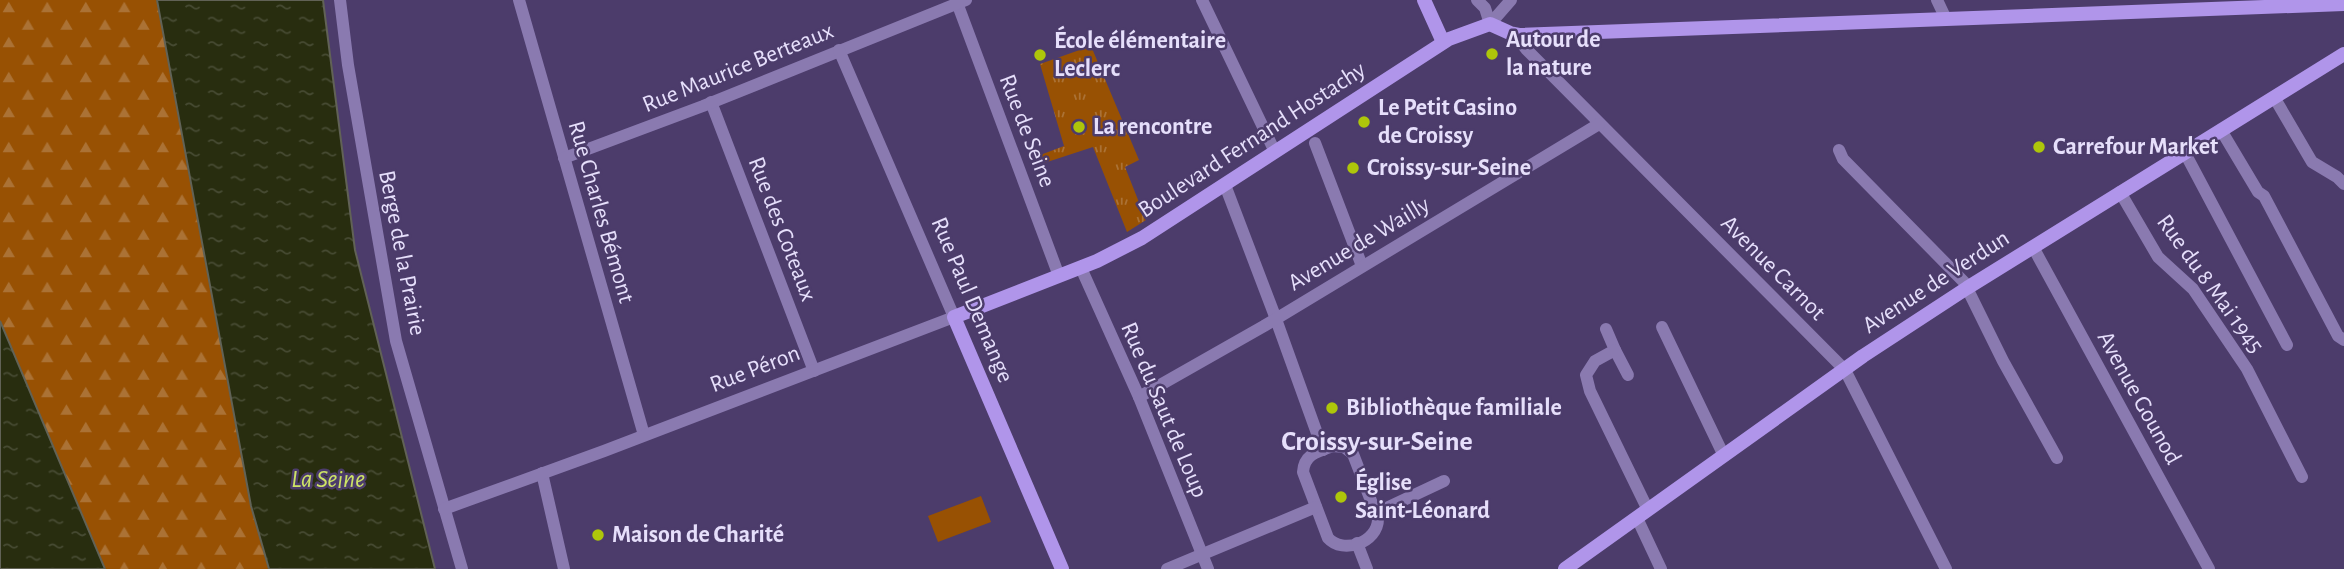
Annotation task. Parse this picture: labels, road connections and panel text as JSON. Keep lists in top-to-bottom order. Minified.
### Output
{"streets":{"main road":["Boulevard Fernand Hostachy","Avenue de Verdun","Rue Paul Demange","Rue Péron"],"street":["Rue Maurice Berteaux","Rue de Seine","Rue Charles Bémont","Rue des Coteaux","Avenue de Wailly","Berge de la Prairie","Avenue Carnot","Rue du 8 Mai 1945","Avenue Gounod","Rue du Saut de Loup"]},"crossings":[["Rue Maurice Berteaux","Rue de Seine"],["Rue Maurice Berteaux","Rue Charles Bémont"],["Rue Maurice Berteaux","Rue des Coteaux"],["Rue Maurice Berteaux","Rue Paul Demange"],["Rue de Seine","Rue Péron"],["Boulevard Fernand Hostachy","Rue Péron"],["Boulevard Fernand Hostachy","Rue du Saut de Loup"],["Rue Charles Bémont","Rue Péron"],["Rue des Coteaux","Rue Péron"],["Avenue de Wailly","Avenue Carnot"],["Avenue de Wailly","Rue du Saut de Loup"],["Berge de la Prairie","Rue Péron"],["Avenue Carnot","Avenue de Verdun"],["Avenue de Verdun","Rue du 8 Mai 1945"],["Avenue de Verdun","Avenue Gounod"],["Rue Paul Demange","Rue Péron"],["Rue Péron","Rue du Saut de Loup"]],"districts":["Croissy-sur-Seine"],"water":["La Seine"],"places":["Autour de la nature","École élémentaire Leclerc","Le Petit Casino de Croissy","La rencontre","Carrefour Market","Croissy-sur-Seine","Bibliothèque familiale","Église Saint-Léonard","Maison de Charité"]}
